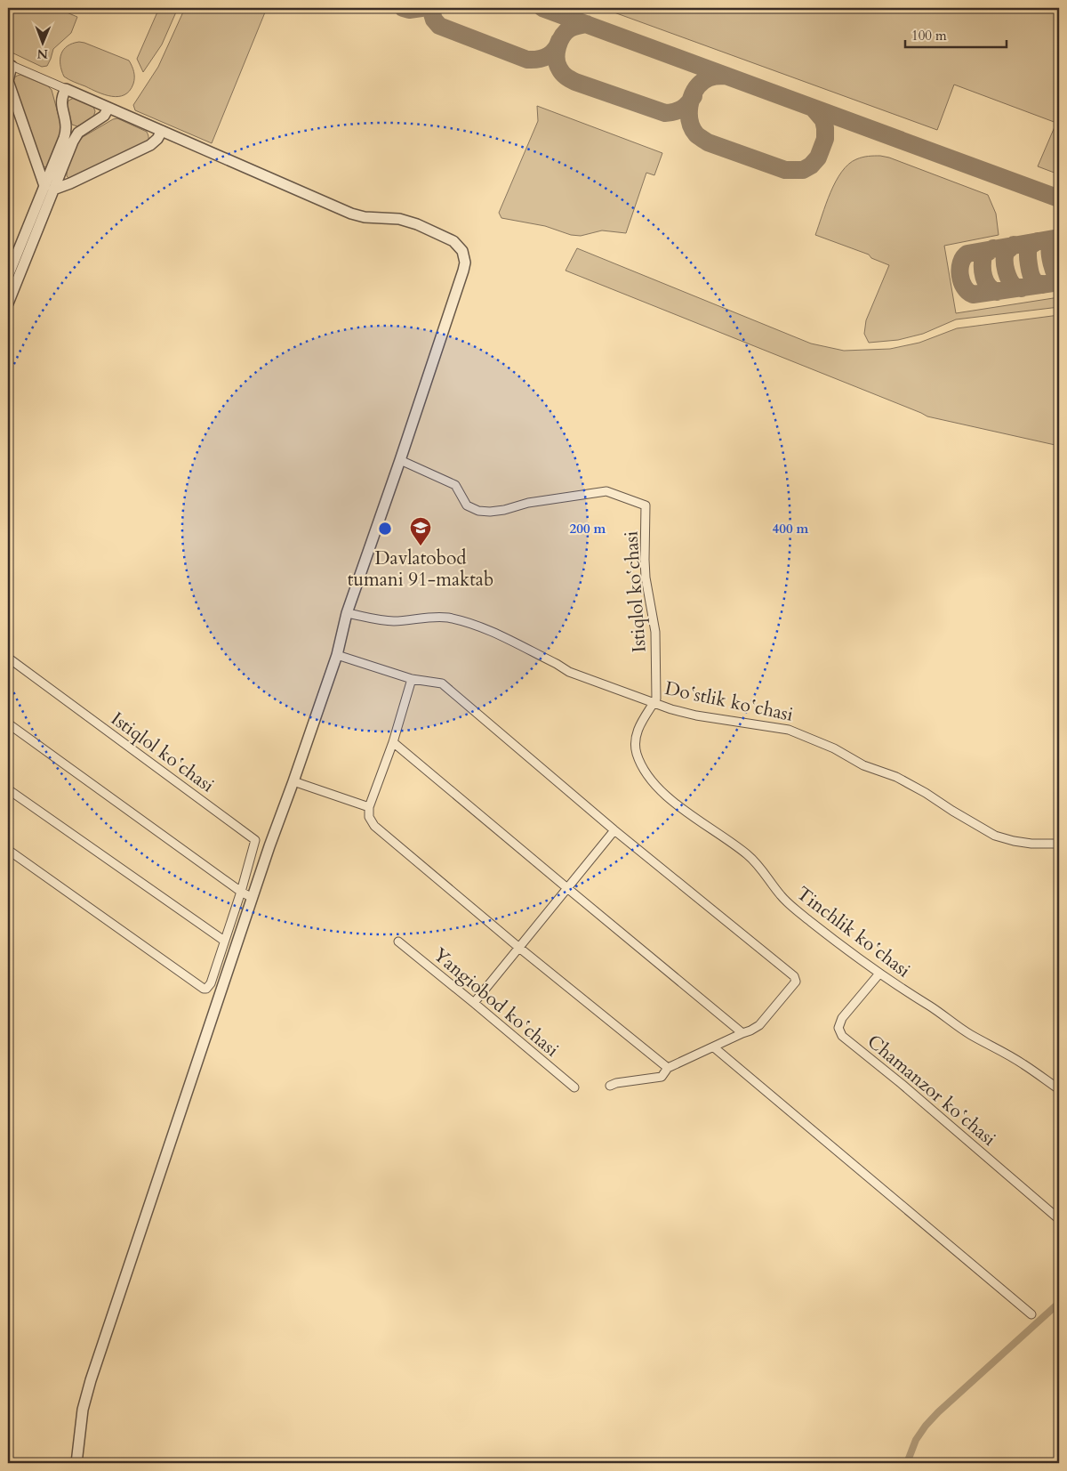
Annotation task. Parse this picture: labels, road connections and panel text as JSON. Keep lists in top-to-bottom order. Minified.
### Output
{"streets":{"street":["Istiqlol koʻchasi","Doʻstlik koʻchasi","Tinchlik koʻchasi","Yangiobod koʻchasi","Chamanzor koʻchasi"]},"crossings":[["Istiqlol koʻchasi","Doʻstlik koʻchasi"],["Istiqlol koʻchasi","Tinchlik koʻchasi"],["Doʻstlik koʻchasi","Tinchlik koʻchasi"],["Tinchlik koʻchasi","Chamanzor koʻchasi"]],"places":{"school or university":["Davlatobod tumani 91-maktab"]},"scale_bar":"100 m","north":"bottom","rings":["200 m","400 m"]}
